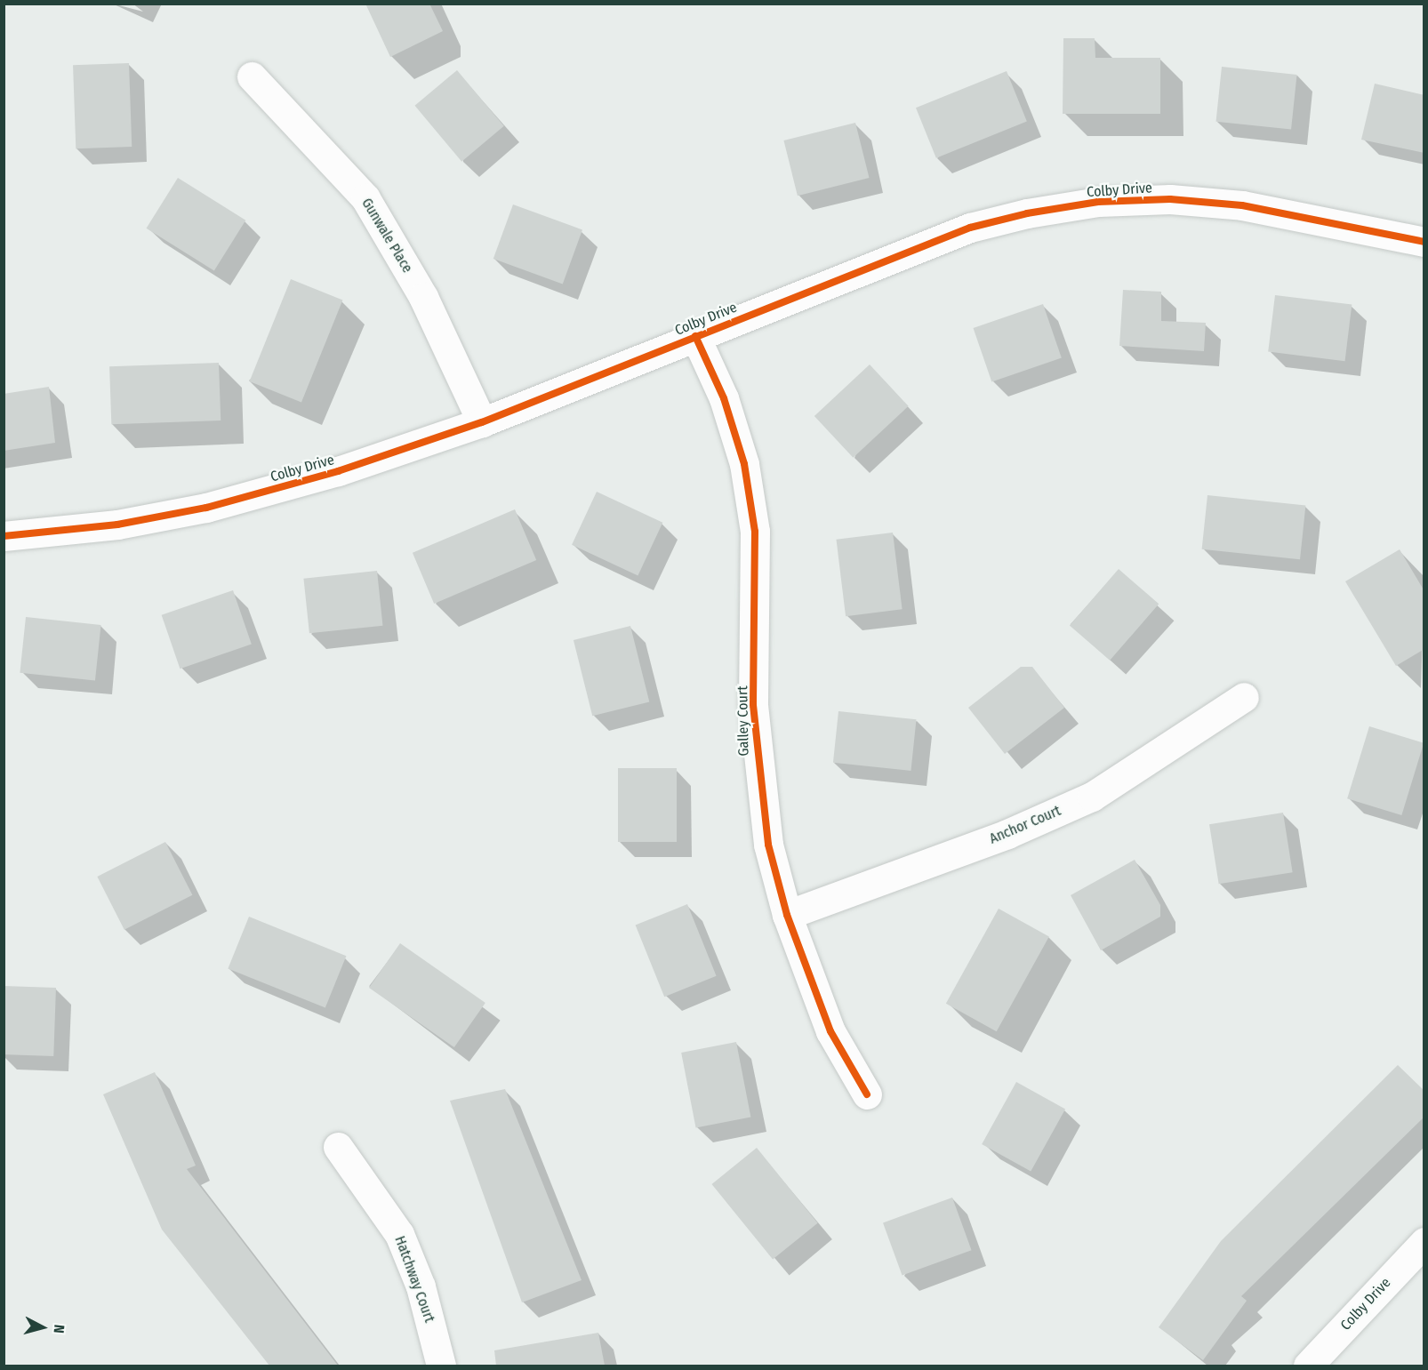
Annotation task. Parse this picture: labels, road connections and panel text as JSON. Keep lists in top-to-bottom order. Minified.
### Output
{"streets":{"street":["Colby Drive","Gunwale Place","Galley Court","Anchor Court","Hatchway Court"]},"crossings":[["Colby Drive","Gunwale Place"],["Colby Drive","Galley Court"],["Galley Court","Anchor Court"]],"north":"right"}
